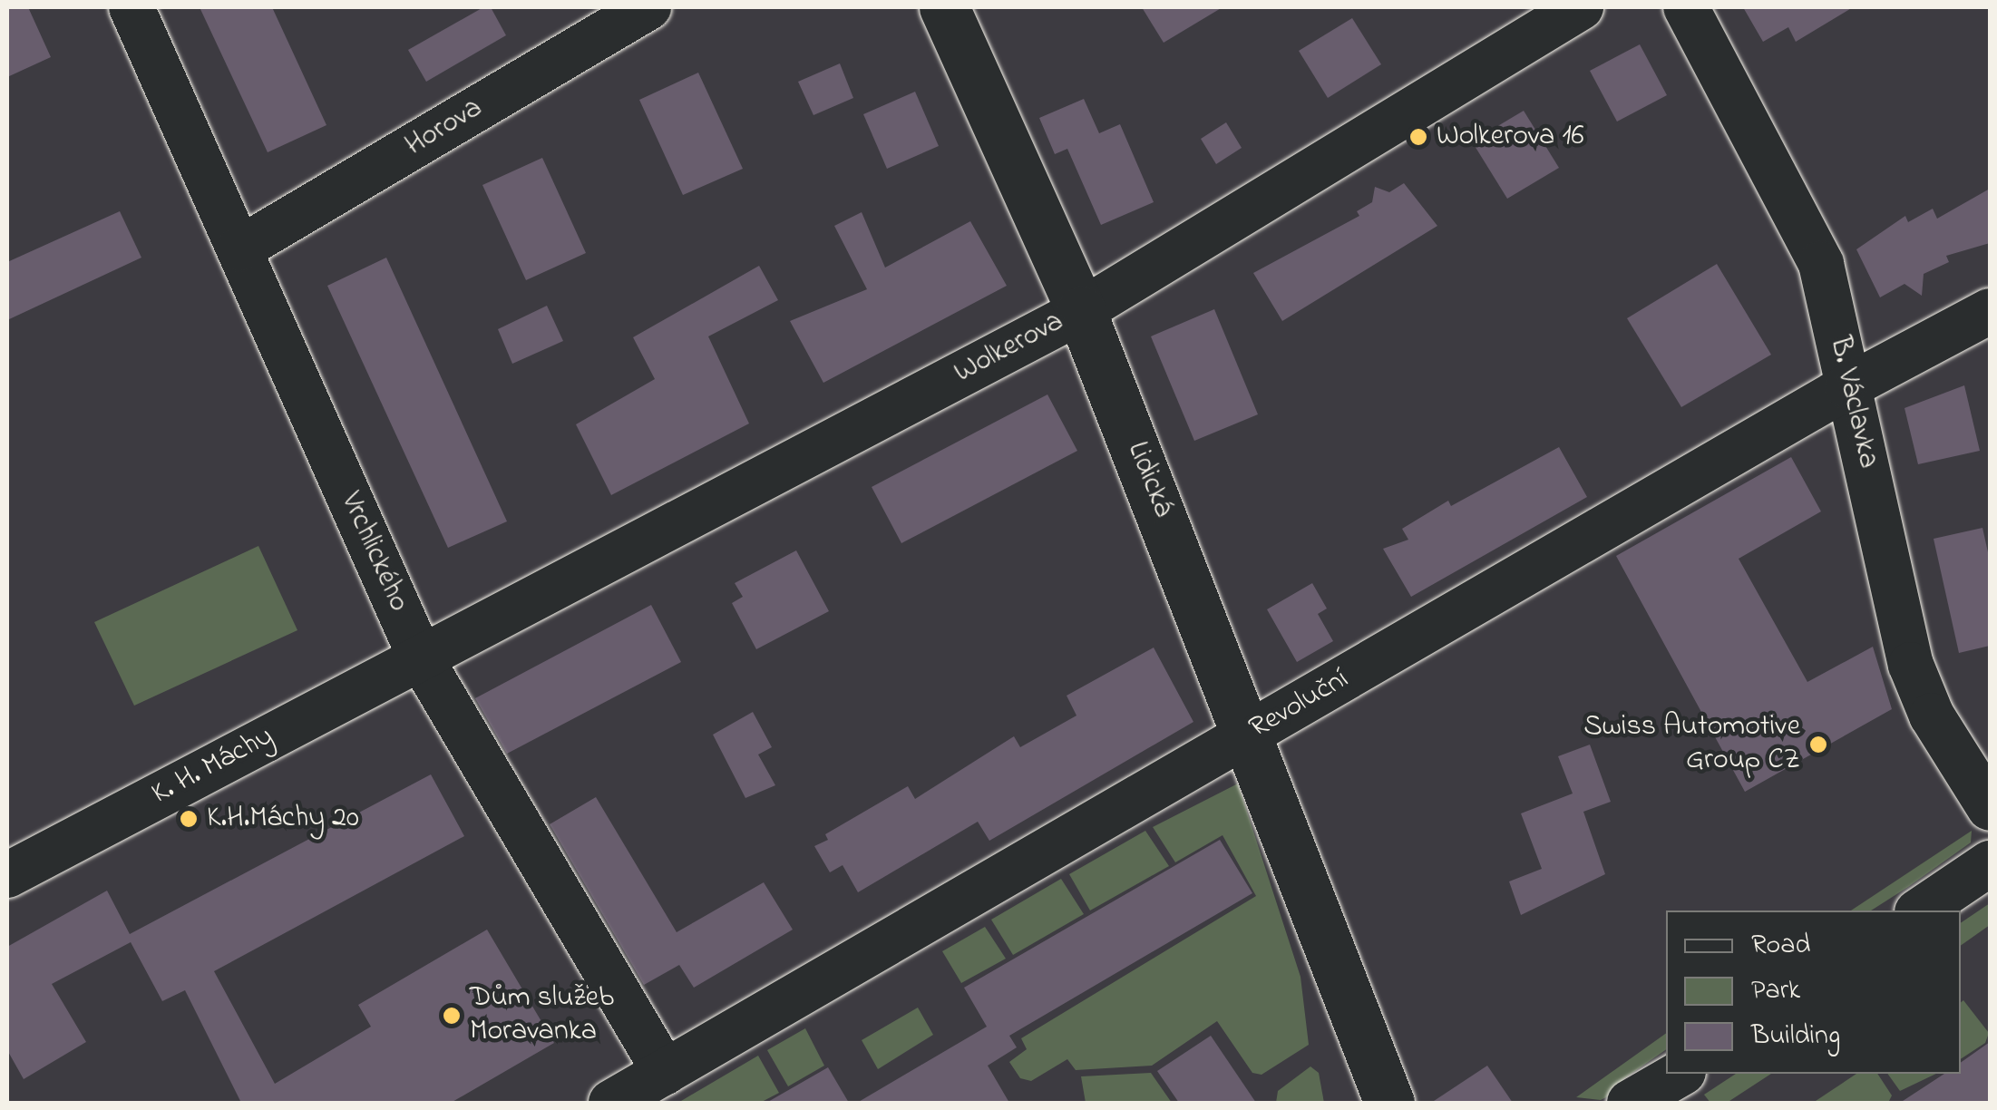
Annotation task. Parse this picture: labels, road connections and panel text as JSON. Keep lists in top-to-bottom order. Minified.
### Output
{"streets":{"main road":["Lidická"],"street":["Horova","Wolkerova","B. Václavka","Vrchlického","Revoluční","K. H. Máchy"]},"crossings":[["Horova","Vrchlického"],["Wolkerova","Lidická"],["Wolkerova","Vrchlického"],["Wolkerova","K. H. Máchy"],["B. Václavka","Revoluční"],["Lidická","Revoluční"],["Vrchlického","Revoluční"],["Vrchlického","K. H. Máchy"]],"places":["Wolkerova 16","Swiss Automotive Group CZ","K.H.Máchy 20","Dům služeb Moravanka"],"legend":["Road","Park","Building"]}
